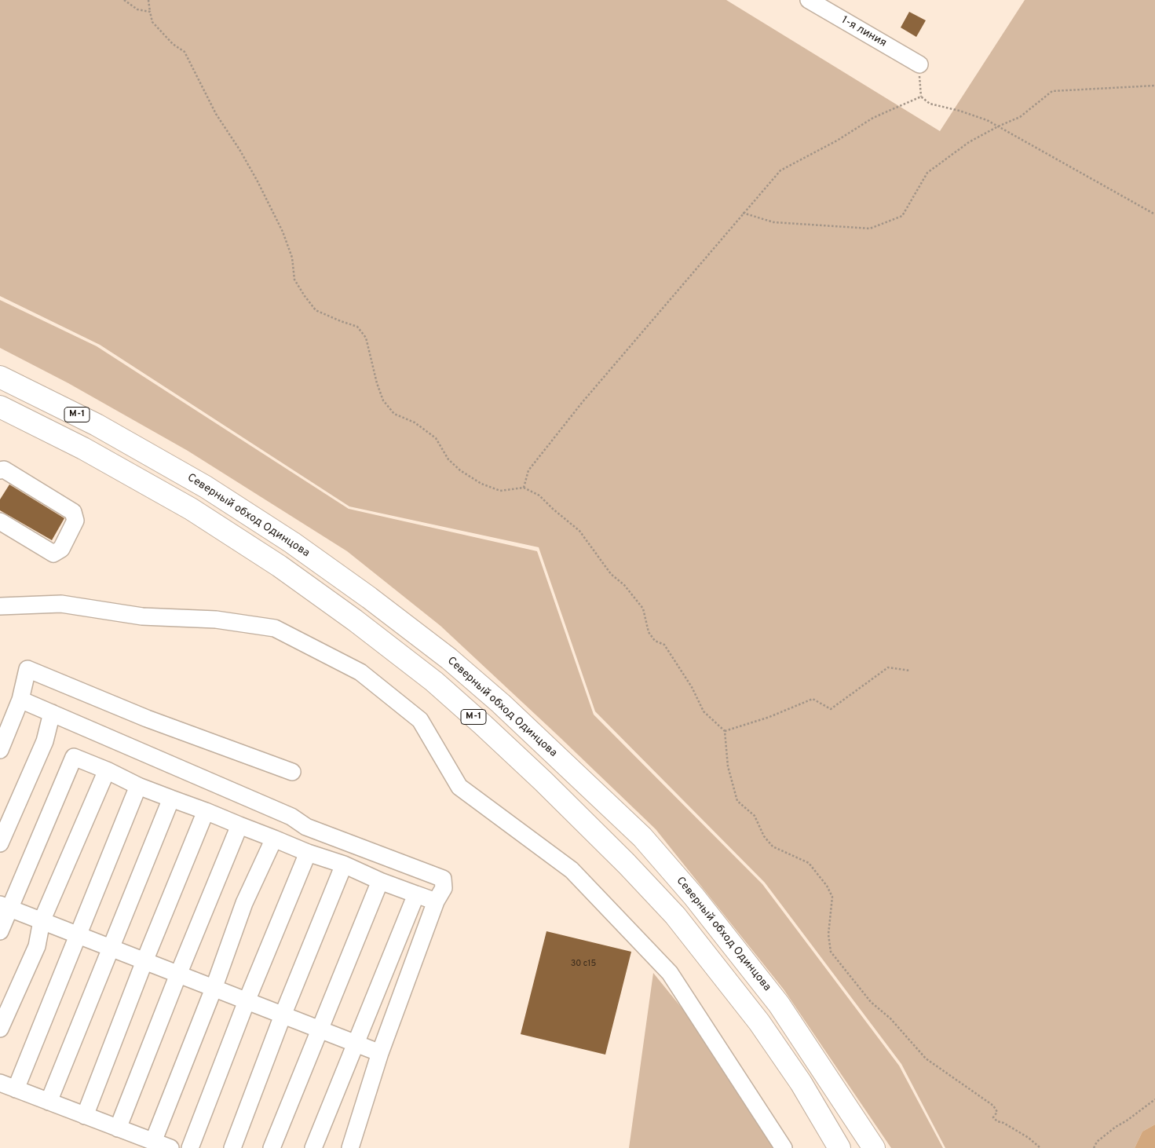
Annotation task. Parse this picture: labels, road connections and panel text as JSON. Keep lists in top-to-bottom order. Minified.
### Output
{"streets":{"highway":["М-1","Северный обход Одинцова"],"street":["1-я линия"]},"house_numbers":["30 с15"]}
